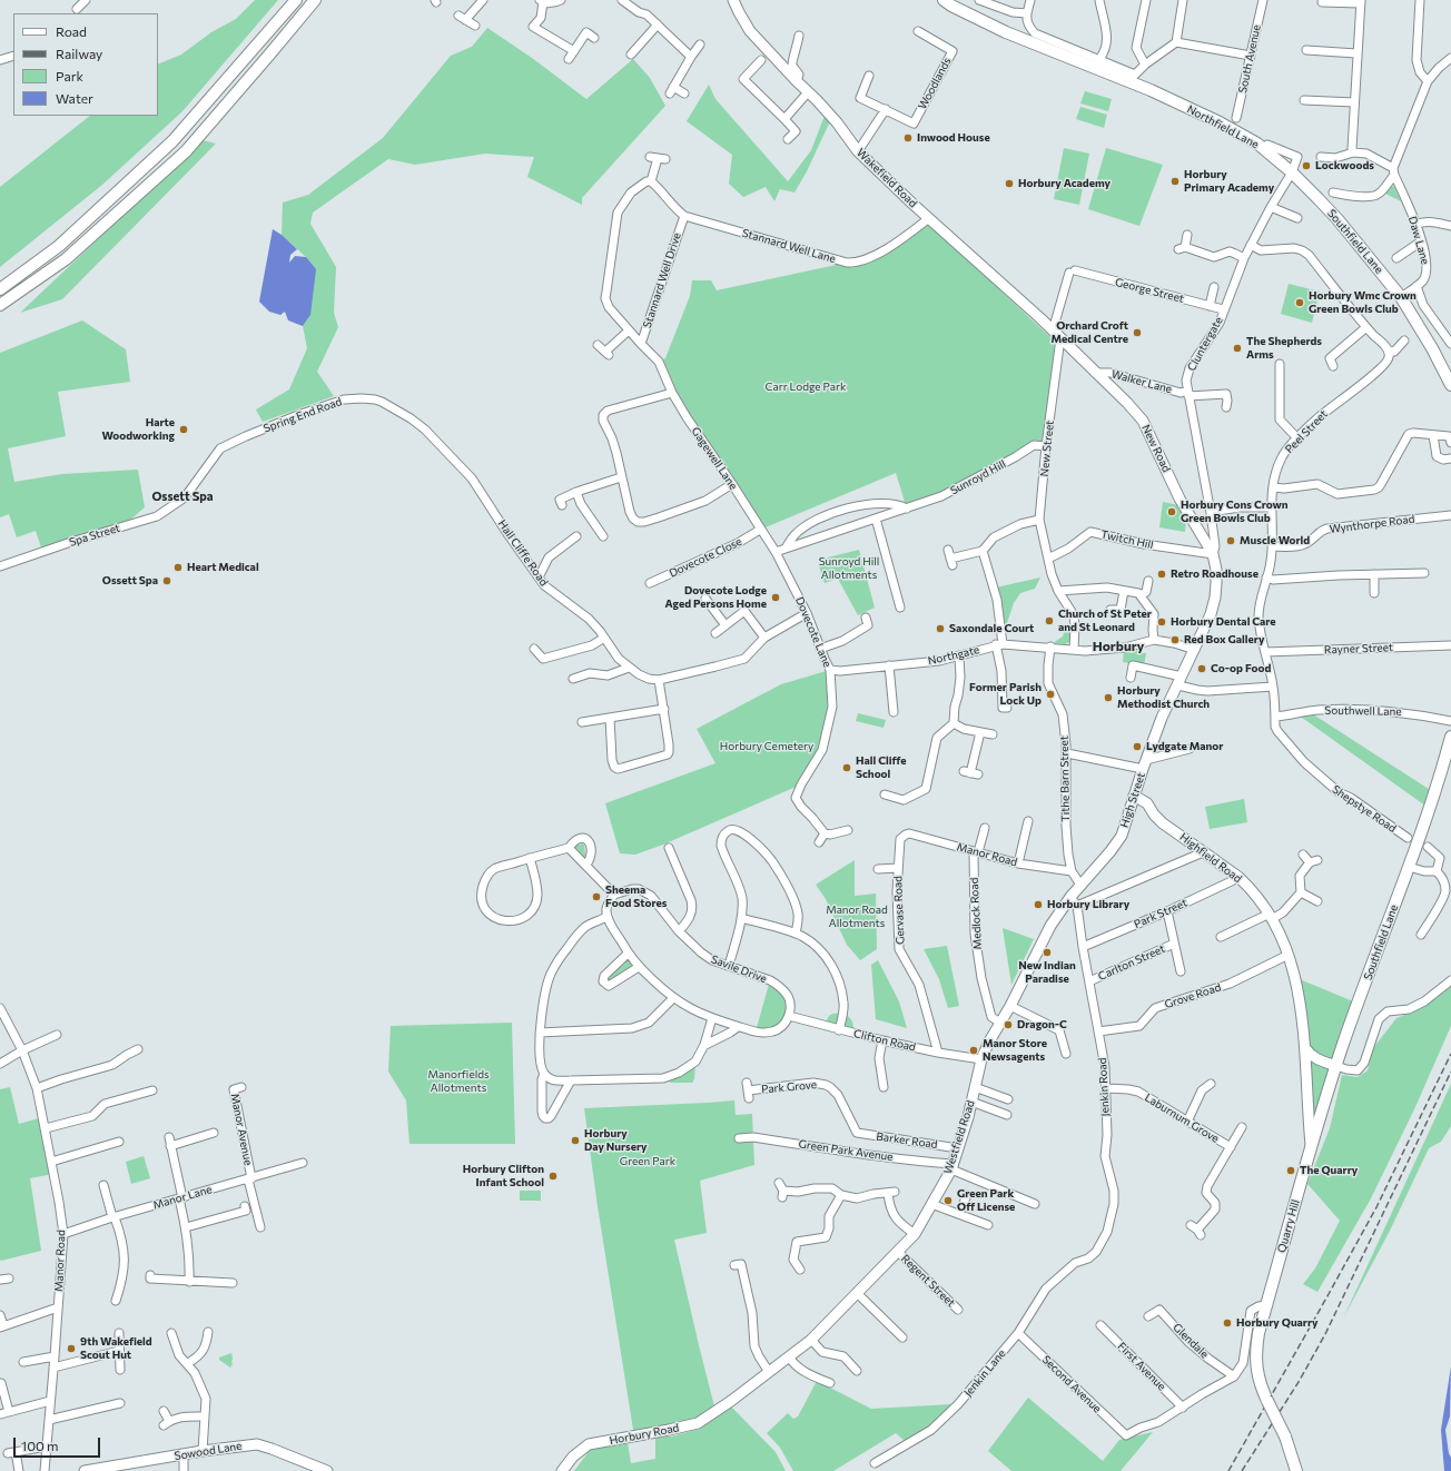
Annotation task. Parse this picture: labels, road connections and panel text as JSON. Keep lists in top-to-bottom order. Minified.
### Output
{"streets":{"highway":["Northfield Lane","Southfield Lane","Quarry Hill"],"main road":["Wakefield Road","New Road","High Street","Highfield Road","Westfield Road","Horbury Road","Sowood Lane"],"street":["South Avenue","Woodlands","Daw Lane","Stannard Well Lane","Stannard Well Drive","George Street","Cluntergate","Walker Lane","Spring End Road","Peel Street","New Street","Gagewell Lane","Sunroyd Hill","Wynthorpe Road","Spa Street","Twitch Hill","Hall Cliffe Road","Dovecote Close","Dovecote Lane","Rayner Street","Northgate","Southwell Lane","Tithe Barn Street","Shepstye Road","Manor Road","Gervase Road","Medlock Road","Park Street","Carlton Street","Savile Drive","Grove Road","Clifton Road","Park Grove","Jenkin Road","Laburnum Grove","Manor Avenue","Barker Road","Green Park Avenue","Manor Lane","Regent Street","Glendale","First Avenue","Jenkin Lane","Second Avenue"]},"crossings":[["Northfield Lane","Southfield Lane"],["Northfield Lane","Cluntergate"],["Wakefield Road","Stannard Well Lane"],["Wakefield Road","George Street"],["Wakefield Road","New Street"],["Wakefield Road","New Road"],["Daw Lane","Southfield Lane"],["Southfield Lane","Cluntergate"],["Southfield Lane","Quarry Hill"],["Stannard Well Lane","Stannard Well Drive"],["Stannard Well Drive","Gagewell Lane"],["George Street","Cluntergate"],["Cluntergate","Walker Lane"],["Cluntergate","New Road"],["Cluntergate","Twitch Hill"],["Cluntergate","High Street"],["Walker Lane","New Road"],["Spring End Road","Spa Street"],["Spring End Road","Hall Cliffe Road"],["Peel Street","Wynthorpe Road"],["Peel Street","Rayner Street"],["Peel Street","Southwell Lane"],["Peel Street","Shepstye Road"],["New Street","New Road"],["New Street","Sunroyd Hill"],["New Street","Twitch Hill"],["New Street","Northgate"],["New Road","Twitch Hill"],["New Road","High Street"],["Gagewell Lane","Sunroyd Hill"],["Gagewell Lane","Dovecote Close"],["Gagewell Lane","Dovecote Lane"],["Sunroyd Hill","Dovecote Lane"],["Twitch Hill","High Street"],["Hall Cliffe Road","Dovecote Lane"],["Dovecote Lane","Northgate"],["Northgate","Tithe Barn Street"],["Southwell Lane","Shepstye Road"],["Tithe Barn Street","High Street"],["Tithe Barn Street","Manor Road"],["Tithe Barn Street","Westfield Road"],["High Street","Highfield Road"],["High Street","Westfield Road"],["Manor Road","Gervase Road"],["Manor Road","Medlock Road"],["Manor Road","Manor Lane"],["Highfield Road","Park Street"],["Highfield Road","Grove Road"],["Highfield Road","Quarry Hill"],["Gervase Road","Clifton Road"],["Medlock Road","Westfield Road"],["Park Street","Jenkin Road"],["Carlton Street","Jenkin Road"],["Savile Drive","Clifton Road"],["Grove Road","Jenkin Road"],["Grove Road","Quarry Hill"],["Clifton Road","Westfield Road"],["Park Grove","Barker Road"],["Jenkin Road","Laburnum Grove"],["Jenkin Road","Westfield Road"],["Jenkin Road","Jenkin Lane"],["Manor Avenue","Manor Lane"],["Westfield Road","Barker Road"],["Westfield Road","Green Park Avenue"],["Westfield Road","Regent Street"],["Westfield Road","Horbury Road"],["First Avenue","Second Avenue"],["Jenkin Lane","Second Avenue"]],"districts":["Ossett Spa","Horbury"],"parks":["Carr Lodge Park","Sunroyd Hill Allotments","Horbury Cemetery","Manor Road Allotments","Manorfields Allotments","Green Park"],"places":["Inwood House","Lockwoods","Horbury Primary Academy","Horbury Academy","Horbury Wmc Crown Green Bowls Club","Orchard Croft Medical Centre","The Shepherds Arms","Harte Woodworking","Horbury Cons Crown Green Bowls Club","Muscle World","Heart Medical","Retro Roadhouse","Ossett Spa","Dovecote Lodge Aged Persons Home","Church of St Peter and St Leonard","Horbury Dental Care","Saxondale Court","Red Box Gallery","Co-op Food","Former Parish Lock Up","Horbury Methodist Church","Lydgate Manor","Hall Cliffe School","Sheema Food Stores","Horbury Library","New Indian Paradise","Dragon-C","Manor Store Newsagents","Horbury Day Nursery","The Quarry","Horbury Clifton Infant School","Green Park Off License","Horbury Quarry","9th Wakefield Scout Hut"],"legend":["Road","Railway","Park","Water"],"scale_bar":"100 m"}
